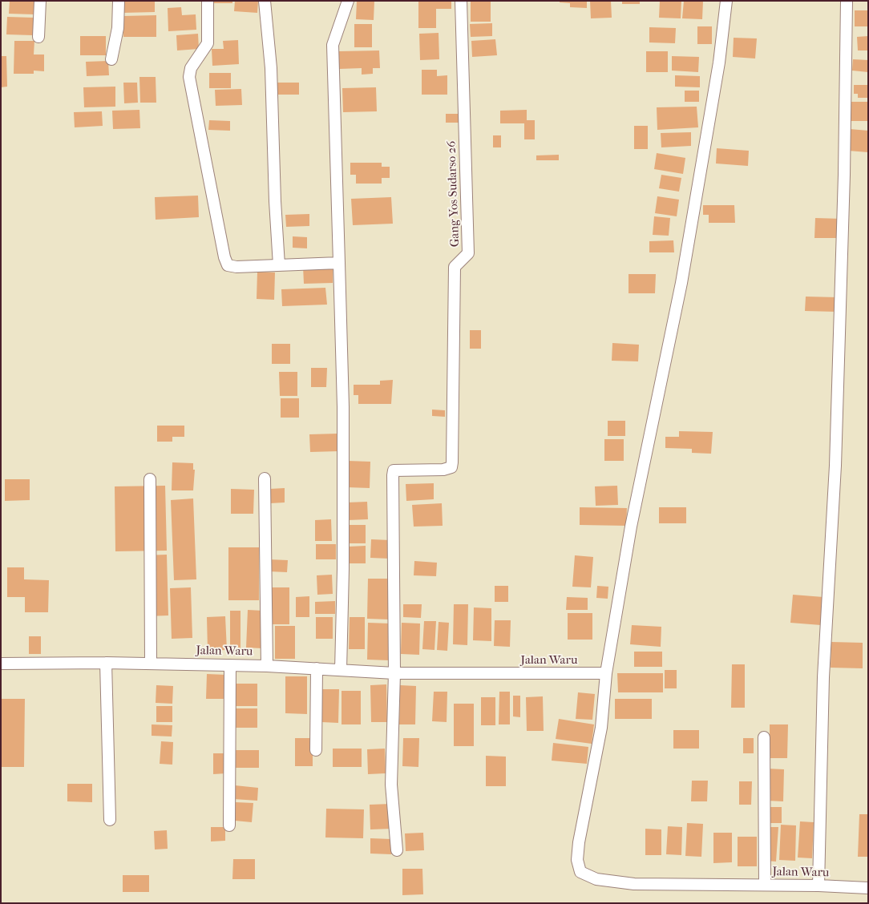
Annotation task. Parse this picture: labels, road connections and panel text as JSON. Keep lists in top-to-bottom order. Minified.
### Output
{"streets":{"street":["Gang Yos Sudarso 26","Jalan Waru"]},"crossings":[["Gang Yos Sudarso 26","Jalan Waru"]]}
